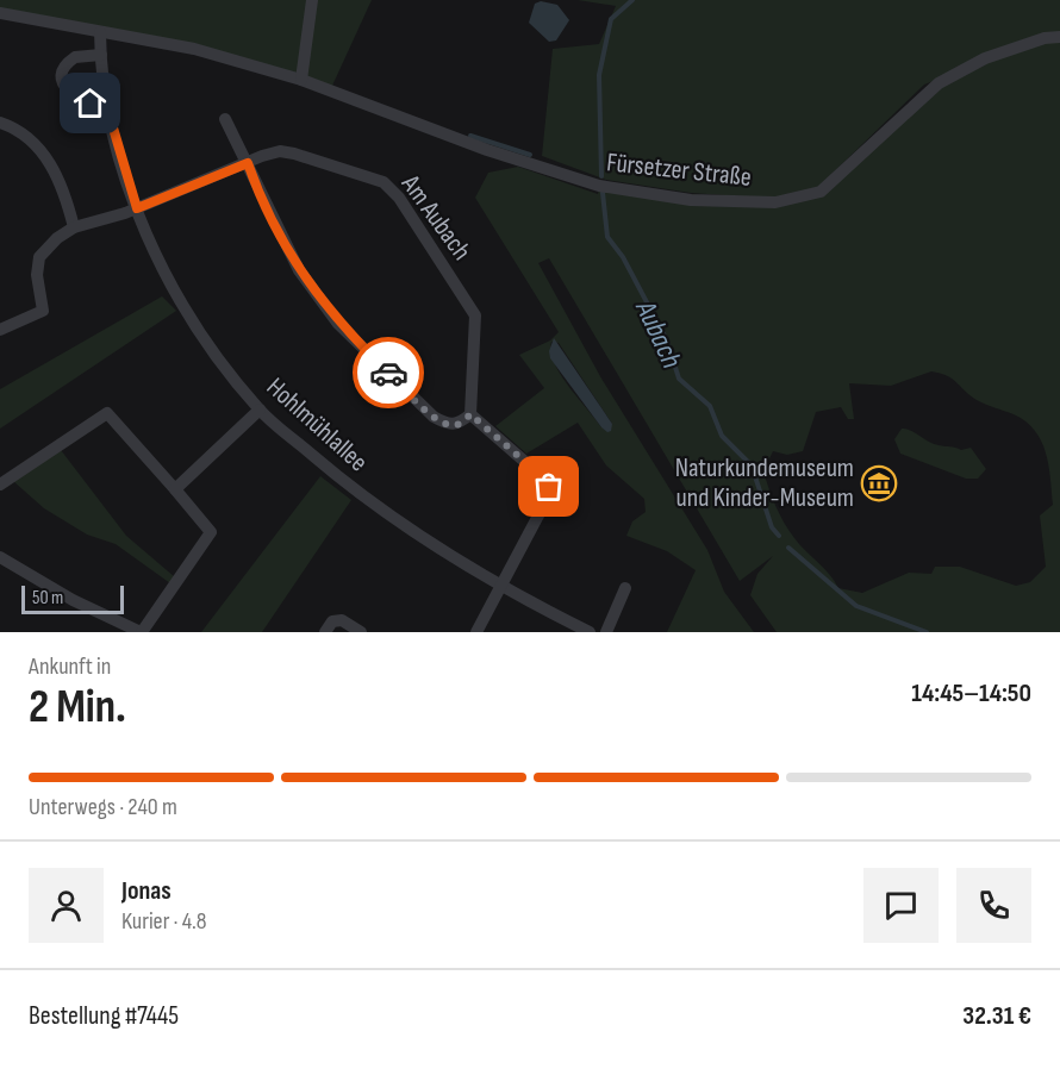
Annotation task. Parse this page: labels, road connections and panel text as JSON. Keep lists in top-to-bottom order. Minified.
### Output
{"streets":{"street":["Fürsetzer Straße","Am Aubach","Hohlmühlallee"]},"crossings":[["Fürsetzer Straße","Hohlmühlallee"],["Am Aubach","Hohlmühlallee"]],"water":["Aubach"],"places":{"museum":["Naturkundemuseum und Kinder-Museum"]},"scale_bar":"50 m","page":{"scale":"50 m","heading":["2 Min.","Ankunft in","14:45–14:50"],"panel":["Jonas","Kurier · 4.8","Bestellung #7445","32.31 €"],"bar":"Unterwegs · 240 m"}}
